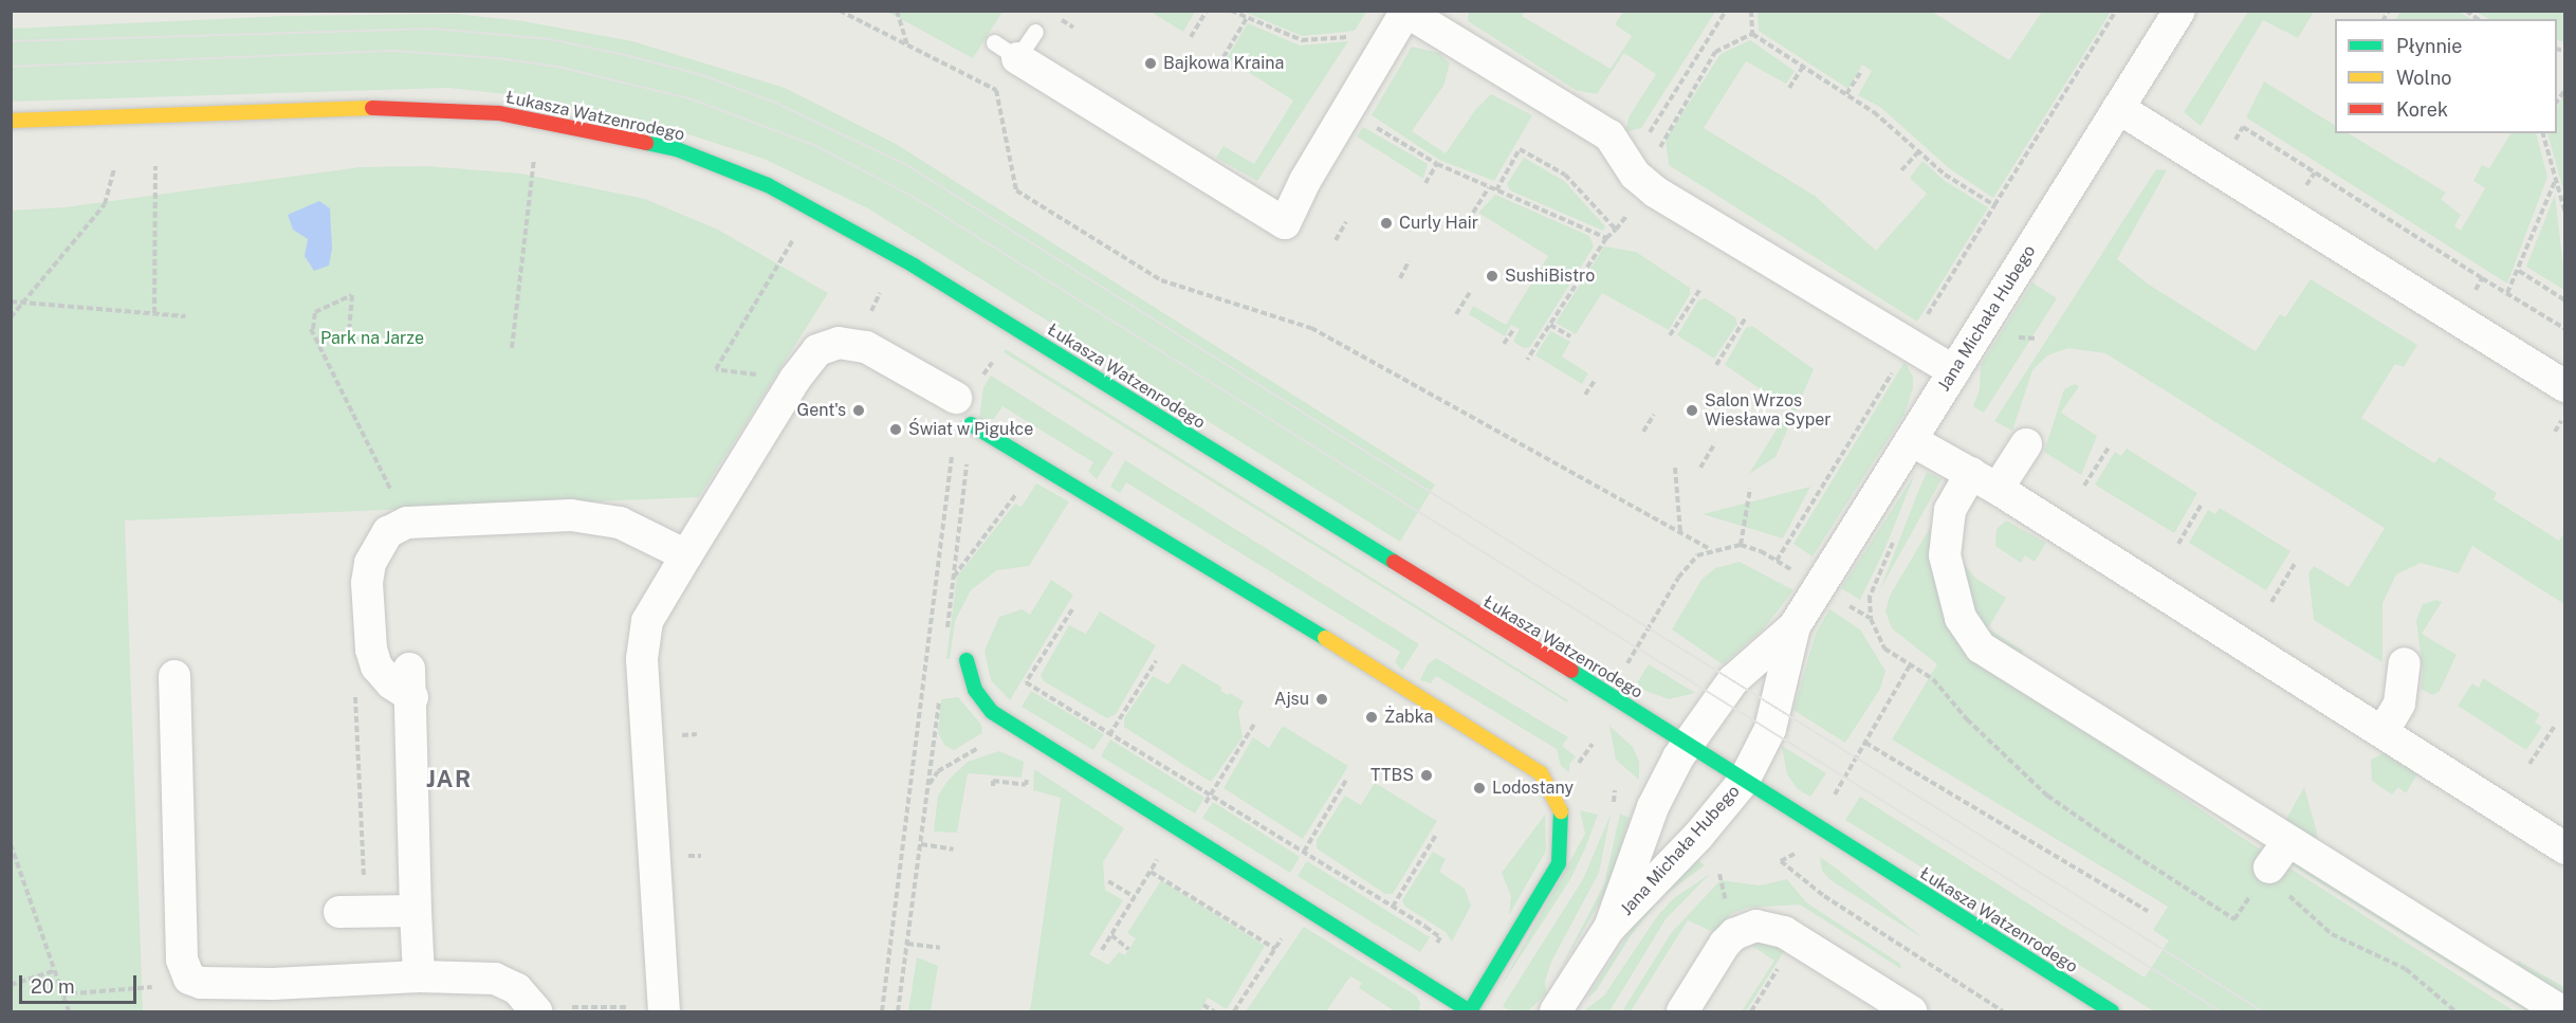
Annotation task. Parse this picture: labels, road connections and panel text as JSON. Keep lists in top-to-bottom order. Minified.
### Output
{"streets":{"street":["Łukasza Watzenrodego","Jana Michała Hubego"]},"crossings":[["Łukasza Watzenrodego","Jana Michała Hubego"]],"districts":["JAR"],"parks":["Park na Jarze"],"places":["Bajkowa Kraina","Curly Hair","SushiBistro","Gent's","Salon Wrzos Wiesława Syper","Świat w Pigułce","Ajsu","Żabka","TTBS","Lodostany"],"legend":["Płynnie","Wolno","Korek"],"scale_bar":"20 m"}
